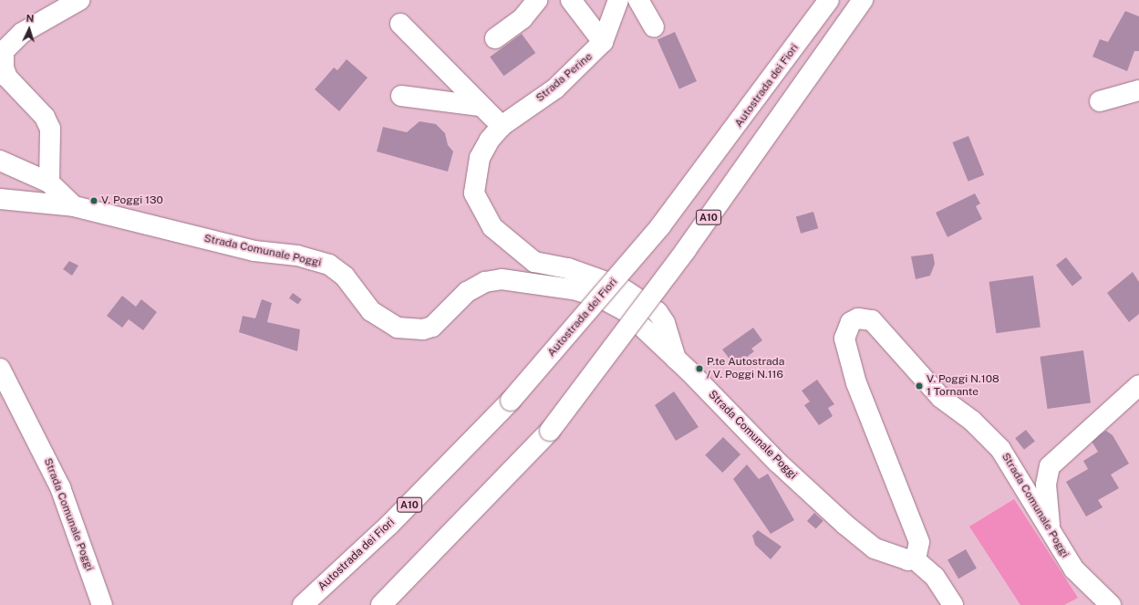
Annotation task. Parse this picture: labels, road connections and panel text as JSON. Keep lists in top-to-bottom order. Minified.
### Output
{"streets":{"main road":["Strada Perine","Autostrada dei Fiori","A10","Strada Comunale Poggi"]},"places":["V. Poggi 130","P.te Autostrada / V. Poggi N.116","V. Poggi N.108 1 Tornante"],"north":"top"}
